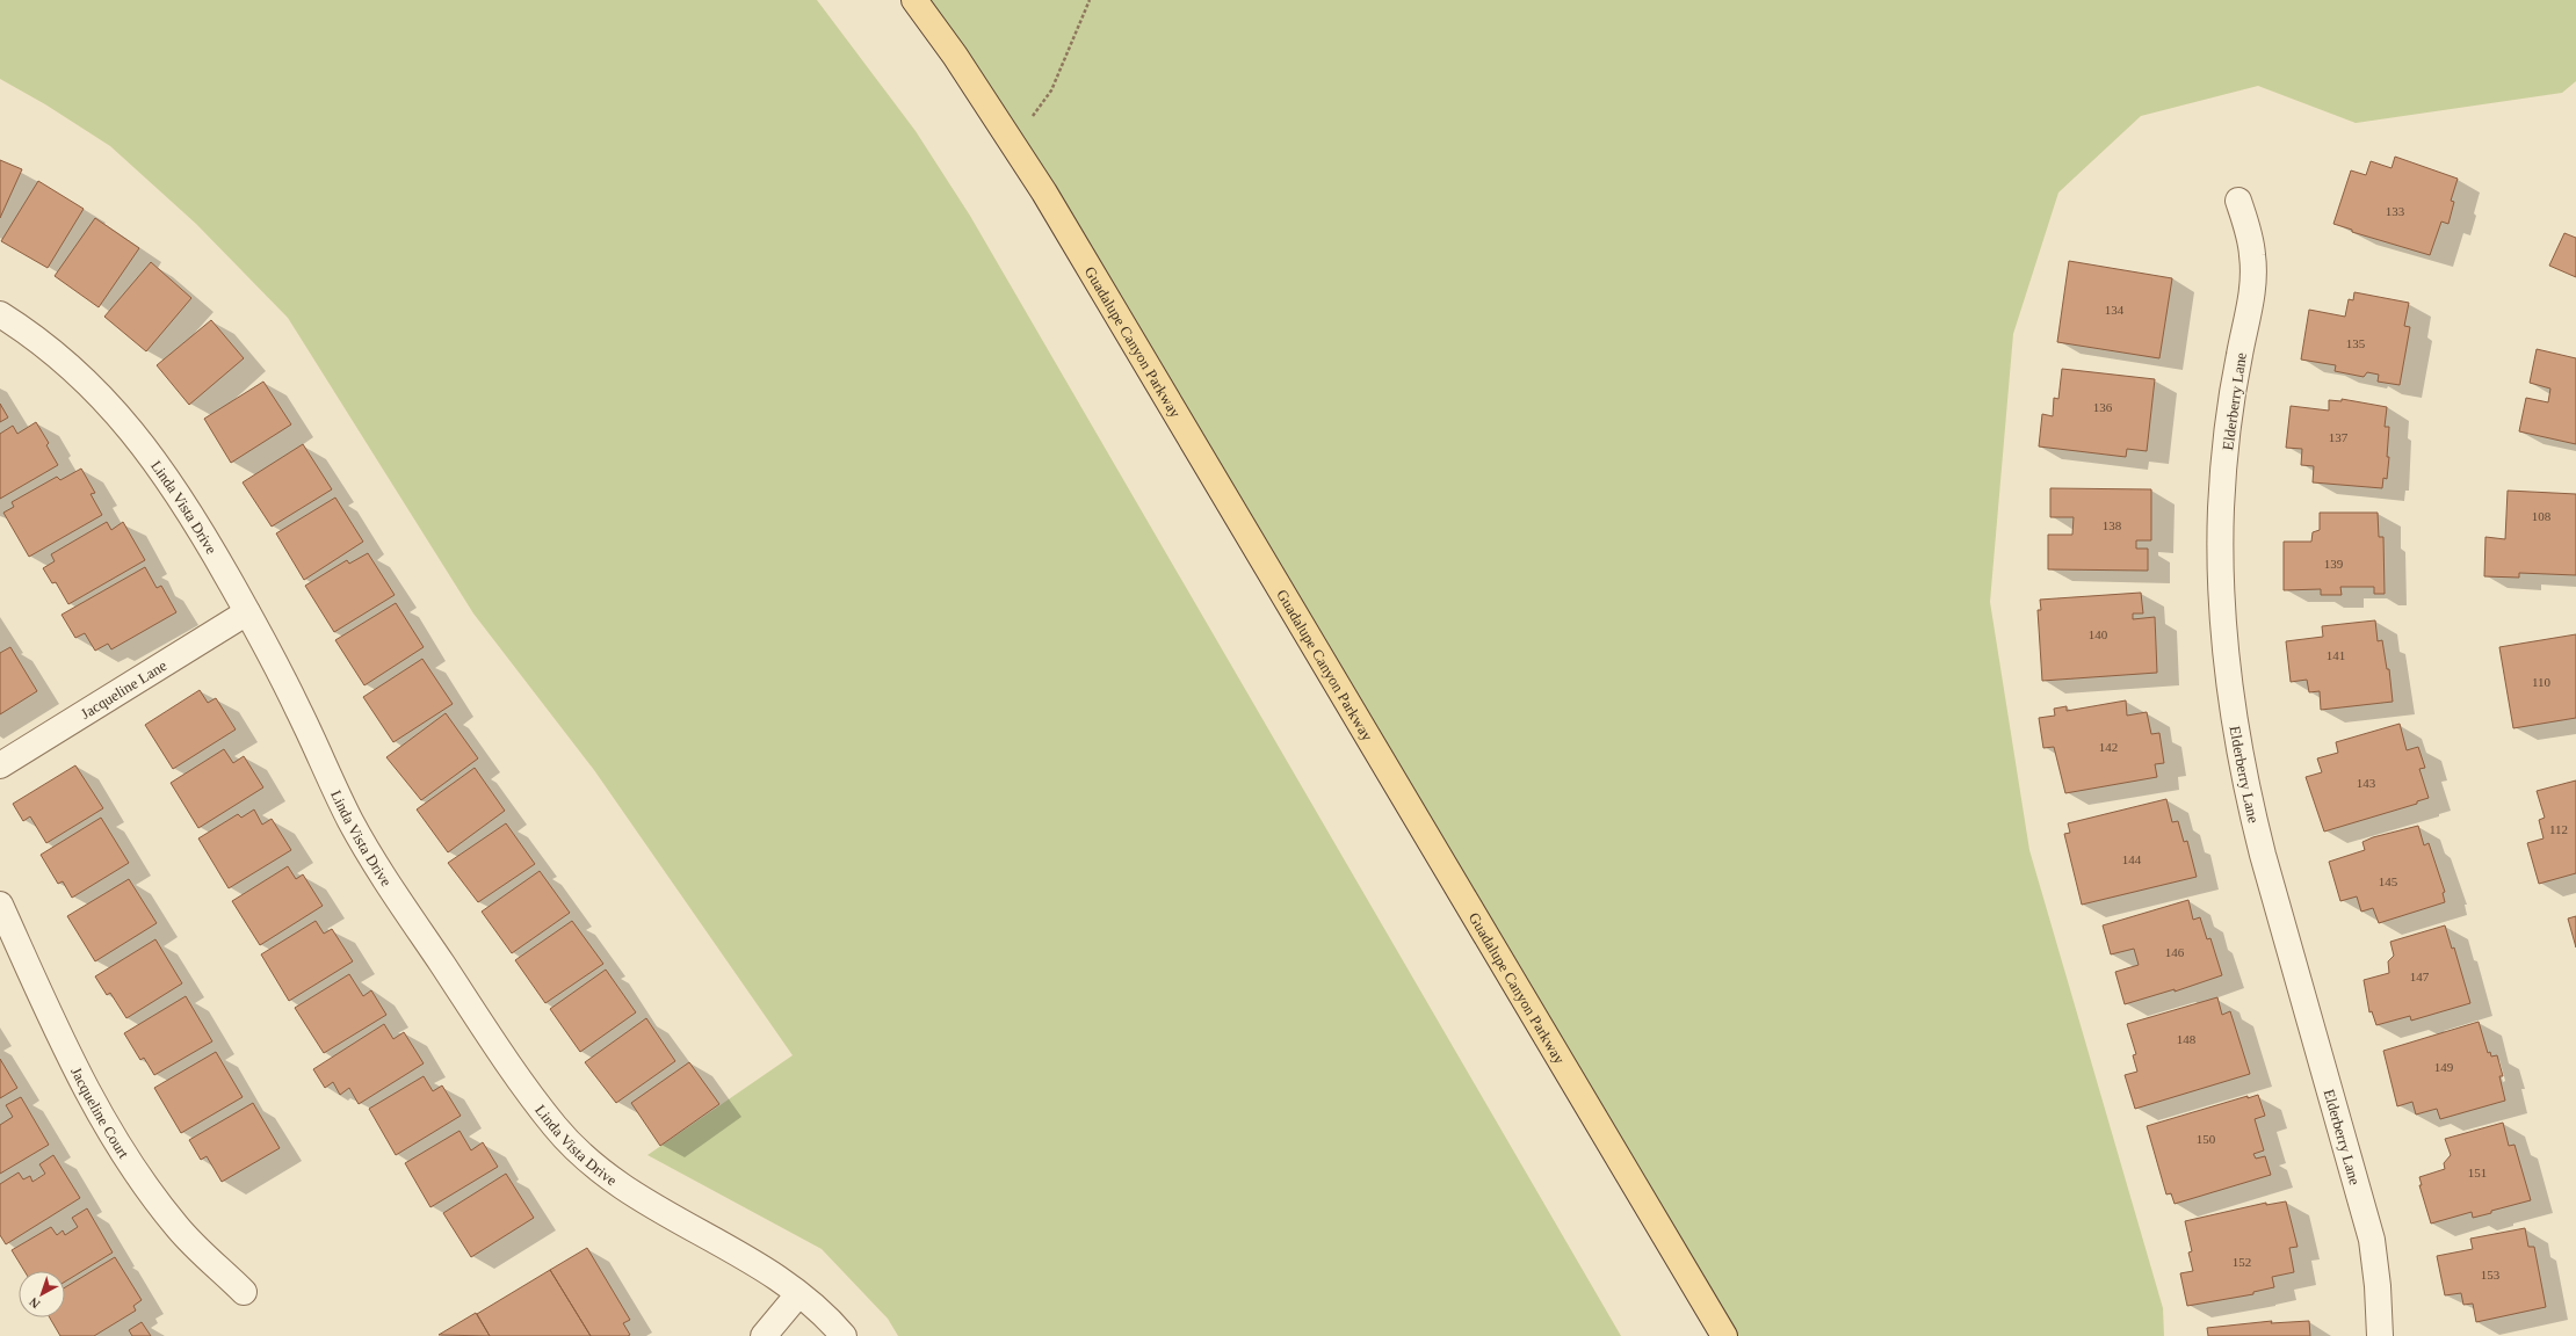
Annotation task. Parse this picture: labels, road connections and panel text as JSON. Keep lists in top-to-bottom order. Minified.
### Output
{"streets":{"main road":["Guadalupe Canyon Parkway"],"street":["Elderberry Lane","Linda Vista Drive","Jacqueline Lane","Jacqueline Court"]},"crossings":[["Linda Vista Drive","Jacqueline Lane"]],"house_numbers":["133","134","135","136","137","108","138","139","140","141","110","142","143","112","144","145","146","147","148","149","150","151","152","153"],"north":"bottom left"}
